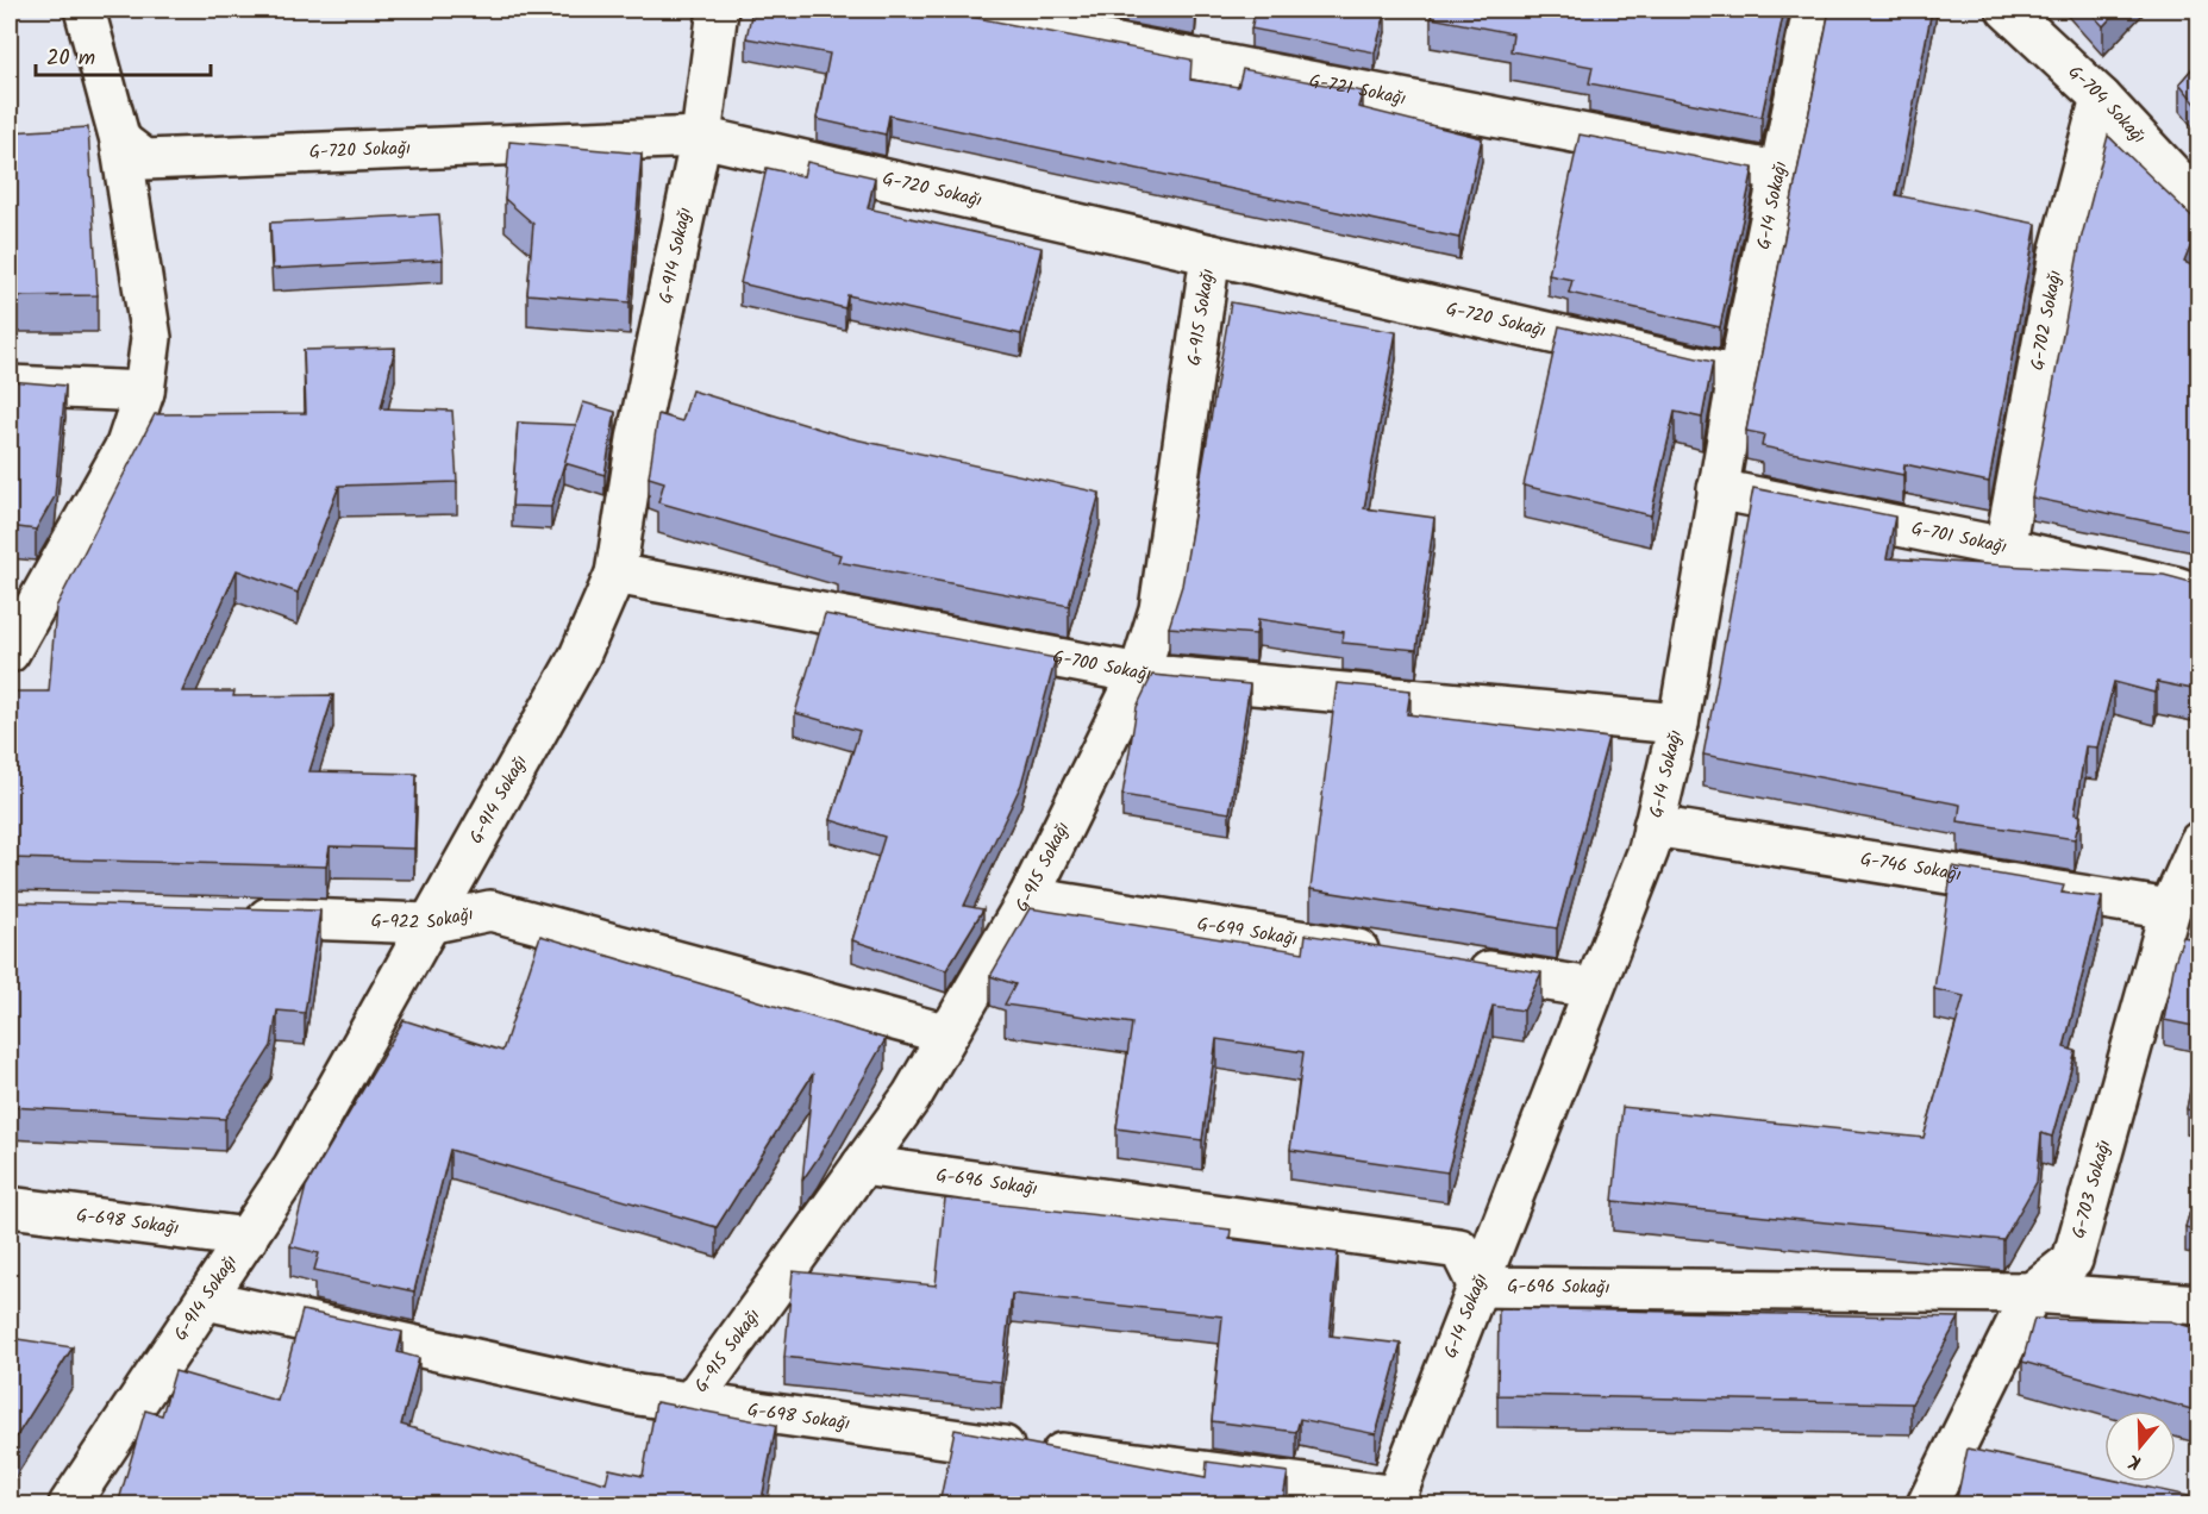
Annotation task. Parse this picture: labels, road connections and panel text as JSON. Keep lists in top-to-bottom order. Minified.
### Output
{"streets":{"street":["G-721 Sokağı","G-704 Sokağı","G-720 Sokağı","G-14 Sokağı","G-914 Sokağı","G-915 Sokağı","G-702 Sokağı","G-701 Sokağı","G-700 Sokağı","G-746 Sokağı","G-922 Sokağı","G-699 Sokağı","G-696 Sokağı","G-703 Sokağı","G-698 Sokağı"]},"crossings":[["G-721 Sokağı","G-14 Sokağı"],["G-704 Sokağı","G-702 Sokağı"],["G-720 Sokağı","G-14 Sokağı"],["G-720 Sokağı","G-914 Sokağı"],["G-720 Sokağı","G-915 Sokağı"],["G-14 Sokağı","G-701 Sokağı"],["G-14 Sokağı","G-700 Sokağı"],["G-14 Sokağı","G-746 Sokağı"],["G-14 Sokağı","G-696 Sokağı"],["G-14 Sokağı","G-698 Sokağı"],["G-914 Sokağı","G-700 Sokağı"],["G-914 Sokağı","G-922 Sokağı"],["G-914 Sokağı","G-698 Sokağı"],["G-915 Sokağı","G-700 Sokağı"],["G-915 Sokağı","G-922 Sokağı"],["G-915 Sokağı","G-699 Sokağı"],["G-915 Sokağı","G-696 Sokağı"],["G-915 Sokağı","G-698 Sokağı"],["G-702 Sokağı","G-701 Sokağı"],["G-746 Sokağı","G-703 Sokağı"],["G-696 Sokağı","G-703 Sokağı"]],"scale_bar":"20 m","north":"bottom"}
